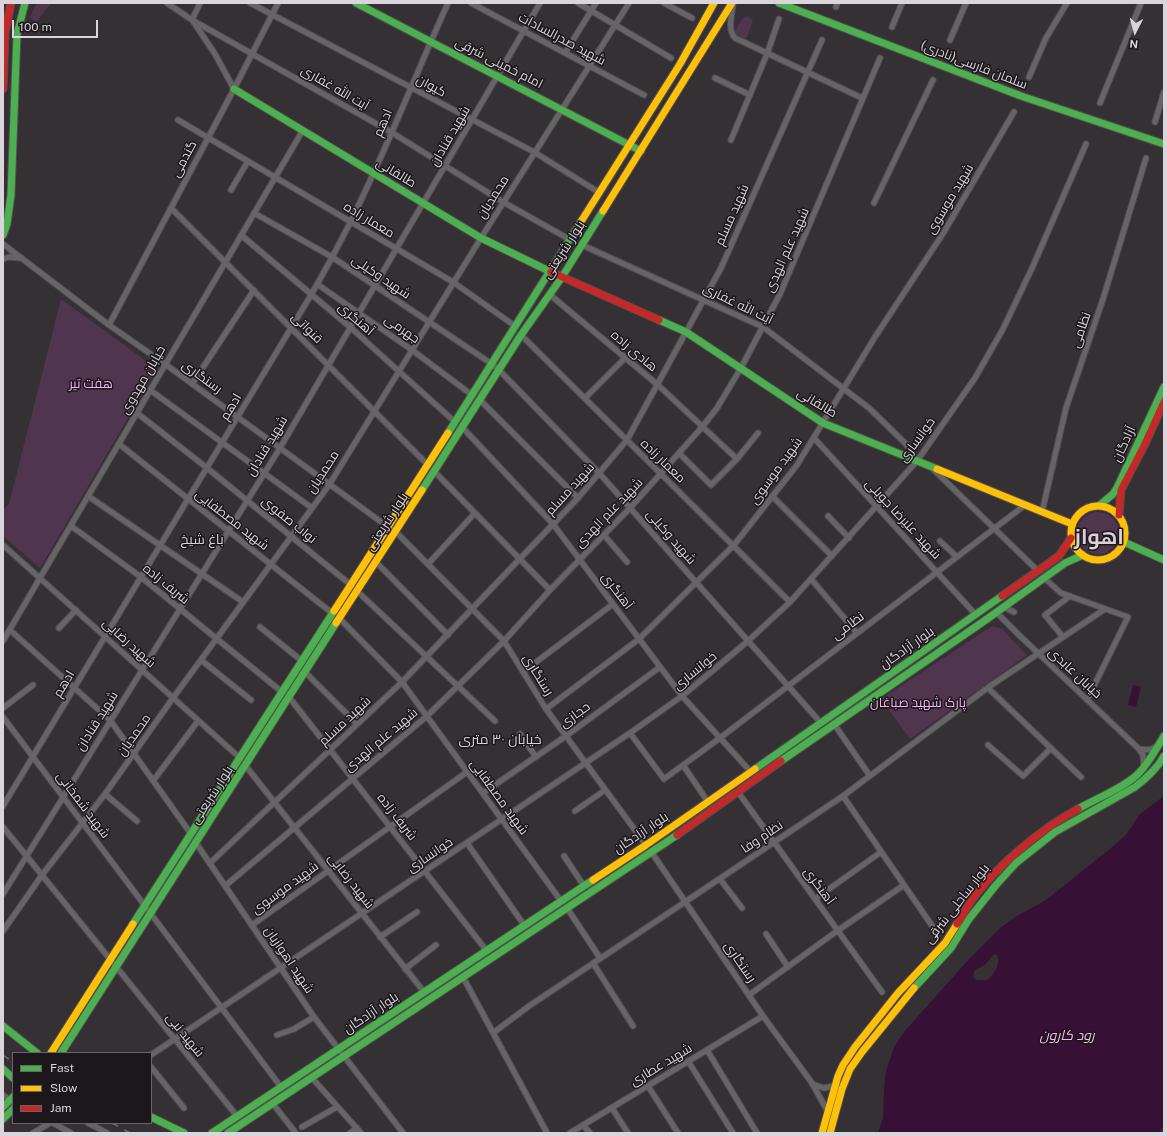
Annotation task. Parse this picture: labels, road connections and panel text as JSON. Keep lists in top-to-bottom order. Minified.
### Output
{"streets":{"main road":["امام خمینی شرقی","سلمان فارسی(نادری)","طالقانی","بلوار شریعتی","آزادگان","بلوار آزادگان","بلوار ساحلی شرقی"],"street":["شهید صدرالسادات","کیوان","آیت الله غفاری","ادهم","شهید قنادان","گندمی","محمدیان","شهید موسوی","شهید مسلم","معمار زاده","شهید علم الهدی","شهید وکیلی","آهنگری","قنواتی","جهرمی","نظامی","هادی زاده","رستگاری","خیابان مهدوی","خوانساری","شهید علیرضا جویلی","شهید مصطفایی","نواب صفوی","شریف زاده","شهید رضایی","خیابان عابدی","حجازی","شهید شمخانی","نظام وفا","شهید اهوازیان","شهید نبی","شهید عطاری"]},"crossings":[["شهید صدرالسادات","شهید قنادان"],["شهید صدرالسادات","محمدیان"],["امام خمینی شرقی","ادهم"],["امام خمینی شرقی","شهید قنادان"],["امام خمینی شرقی","محمدیان"],["امام خمینی شرقی","بلوار شریعتی"],["کیوان","ادهم"],["کیوان","شهید قنادان"],["کیوان","گندمی"],["کیوان","محمدیان"],["کیوان","بلوار شریعتی"],["آیت الله غفاری","ادهم"],["آیت الله غفاری","شهید قنادان"],["آیت الله غفاری","گندمی"],["آیت الله غفاری","طالقانی"],["آیت الله غفاری","محمدیان"],["آیت الله غفاری","شهید موسوی"],["آیت الله غفاری","شهید مسلم"],["آیت الله غفاری","بلوار شریعتی"],["آیت الله غفاری","شهید علم الهدی"],["آیت الله غفاری","خوانساری"],["ادهم","طالقانی"],["ادهم","معمار زاده"],["ادهم","شهید وکیلی"],["ادهم","آهنگری"],["ادهم","قنواتی"],["ادهم","جهرمی"],["ادهم","رستگاری"],["ادهم","شهید مصطفایی"],["ادهم","نواب صفوی"],["ادهم","شریف زاده"],["ادهم","شهید رضایی"],["ادهم","شهید شمخانی"],["شهید قنادان","طالقانی"],["شهید قنادان","معمار زاده"],["شهید قنادان","شهید وکیلی"],["شهید قنادان","آهنگری"],["شهید قنادان","قنواتی"],["شهید قنادان","جهرمی"],["شهید قنادان","رستگاری"],["شهید قنادان","شهید مصطفایی"],["شهید قنادان","نواب صفوی"],["شهید قنادان","شریف زاده"],["شهید قنادان","شهید رضایی"],["شهید قنادان","شهید شمخانی"],["گندمی","طالقانی"],["گندمی","معمار زاده"],["گندمی","قنواتی"],["گندمی","رستگاری"],["طالقانی","محمدیان"],["طالقانی","شهید موسوی"],["طالقانی","شهید مسلم"],["طالقانی","بلوار شریعتی"],["طالقانی","شهید علم الهدی"],["طالقانی","نظامی"],["طالقانی","خیابان مهدوی"],["طالقانی","خوانساری"],["طالقانی","آزادگان"],["طالقانی","بلوار آزادگان"],["محمدیان","معمار زاده"],["محمدیان","شهید وکیلی"],["محمدیان","آهنگری"],["محمدیان","قنواتی"],["محمدیان","جهرمی"],["محمدیان","رستگاری"],["محمدیان","شهید مصطفایی"],["محمدیان","نواب صفوی"],["محمدیان","شریف زاده"],["محمدیان","شهید رضایی"],["محمدیان","شهید شمخانی"],["شهید موسوی","معمار زاده"],["شهید موسوی","شهید وکیلی"],["شهید موسوی","آهنگری"],["شهید موسوی","رستگاری"],["شهید موسوی","شهید علیرضا جویلی"],["شهید موسوی","شهید مصطفایی"],["شهید موسوی","شریف زاده"],["شهید موسوی","شهید رضایی"],["شهید موسوی","شهید اهوازیان"],["شهید مسلم","معمار زاده"],["شهید مسلم","شهید وکیلی"],["شهید مسلم","آهنگری"],["شهید مسلم","هادی زاده"],["شهید مسلم","رستگاری"],["شهید مسلم","شهید مصطفایی"],["شهید مسلم","شریف زاده"],["شهید مسلم","شهید رضایی"],["شهید مسلم","شهید اهوازیان"],["معمار زاده","بلوار شریعتی"],["معمار زاده","شهید علم الهدی"],["معمار زاده","خیابان مهدوی"],["معمار زاده","خوانساری"],["بلوار شریعتی","شهید وکیلی"],["بلوار شریعتی","آهنگری"],["بلوار شریعتی","قنواتی"],["بلوار شریعتی","جهرمی"],["بلوار شریعتی","هادی زاده"],["بلوار شریعتی","رستگاری"],["بلوار شریعتی","شهید مصطفایی"],["بلوار شریعتی","نواب صفوی"],["بلوار شریعتی","شریف زاده"],["بلوار شریعتی","شهید رضایی"],["بلوار شریعتی","شهید شمخانی"],["بلوار شریعتی","شهید اهوازیان"],["بلوار شریعتی","شهید نبی"],["شهید علم الهدی","شهید وکیلی"],["شهید علم الهدی","آهنگری"],["شهید علم الهدی","هادی زاده"],["شهید علم الهدی","رستگاری"],["شهید علم الهدی","شهید مصطفایی"],["شهید علم الهدی","شریف زاده"],["شهید علم الهدی","شهید رضایی"],["شهید علم الهدی","شهید اهوازیان"],["شهید وکیلی","نظامی"],["شهید وکیلی","خیابان مهدوی"],["شهید وکیلی","خوانساری"],["شهید وکیلی","بلوار آزادگان"],["آهنگری","نظامی"],["آهنگری","خیابان مهدوی"],["آهنگری","خوانساری"],["آهنگری","بلوار آزادگان"],["آهنگری","حجازی"],["آهنگری","نظام وفا"],["قنواتی","خیابان مهدوی"],["نظامی","خوانساری"],["نظامی","شهید علیرضا جویلی"],["رستگاری","خیابان مهدوی"],["رستگاری","خوانساری"],["رستگاری","بلوار آزادگان"],["رستگاری","حجازی"],["رستگاری","نظام وفا"],["رستگاری","بلوار ساحلی شرقی"],["رستگاری","شهید عطاری"],["خیابان مهدوی","شهید مصطفایی"],["خیابان مهدوی","نواب صفوی"],["خیابان مهدوی","شریف زاده"],["خیابان مهدوی","شهید رضایی"],["خوانساری","شهید علیرضا جویلی"],["خوانساری","شهید مصطفایی"],["خوانساری","شریف زاده"],["خوانساری","شهید رضایی"],["خوانساری","شهید اهوازیان"],["خوانساری","شهید نبی"],["آزادگان","بلوار آزادگان"],["شهید علیرضا جویلی","بلوار آزادگان"],["شهید مصطفایی","بلوار آزادگان"],["شهید مصطفایی","حجازی"],["شریف زاده","بلوار آزادگان"],["شهید رضایی","بلوار آزادگان"],["بلوار آزادگان","خیابان عابدی"],["بلوار آزادگان","شهید اهوازیان"],["بلوار آزادگان","شهید نبی"],["خیابان عابدی","نظام وفا"]],"districts":["اهواز","باغ شیخ","خیابان ۳۰ متری"],"water":["رود کارون"],"parks":["هفت تیر","پارک شهید صباغان"],"legend":["Fast","Slow","Jam"],"scale_bar":"100 m","north":"bottom"}
